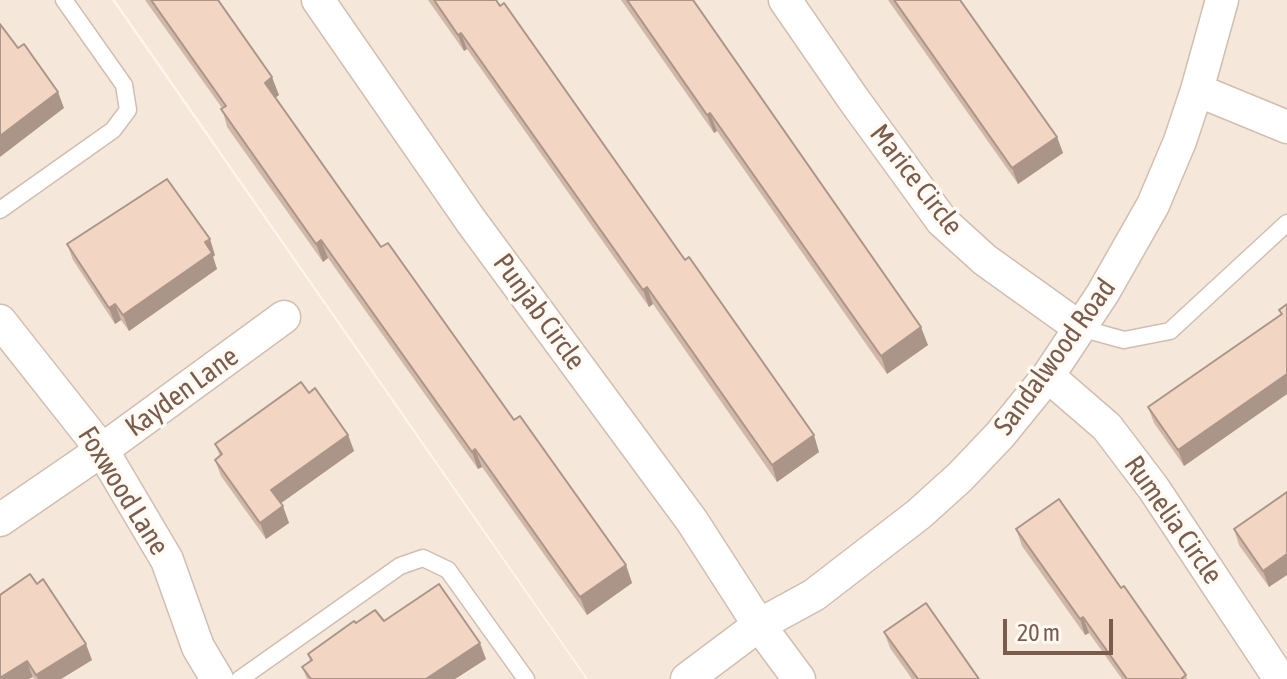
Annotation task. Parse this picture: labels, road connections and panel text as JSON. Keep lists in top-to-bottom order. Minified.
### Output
{"streets":{"street":["Marice Circle","Punjab Circle","Sandalwood Road","Kayden Lane","Foxwood Lane","Rumelia Circle"]},"crossings":[["Marice Circle","Sandalwood Road"],["Punjab Circle","Sandalwood Road"],["Sandalwood Road","Rumelia Circle"],["Kayden Lane","Foxwood Lane"]],"scale_bar":"20 m"}
